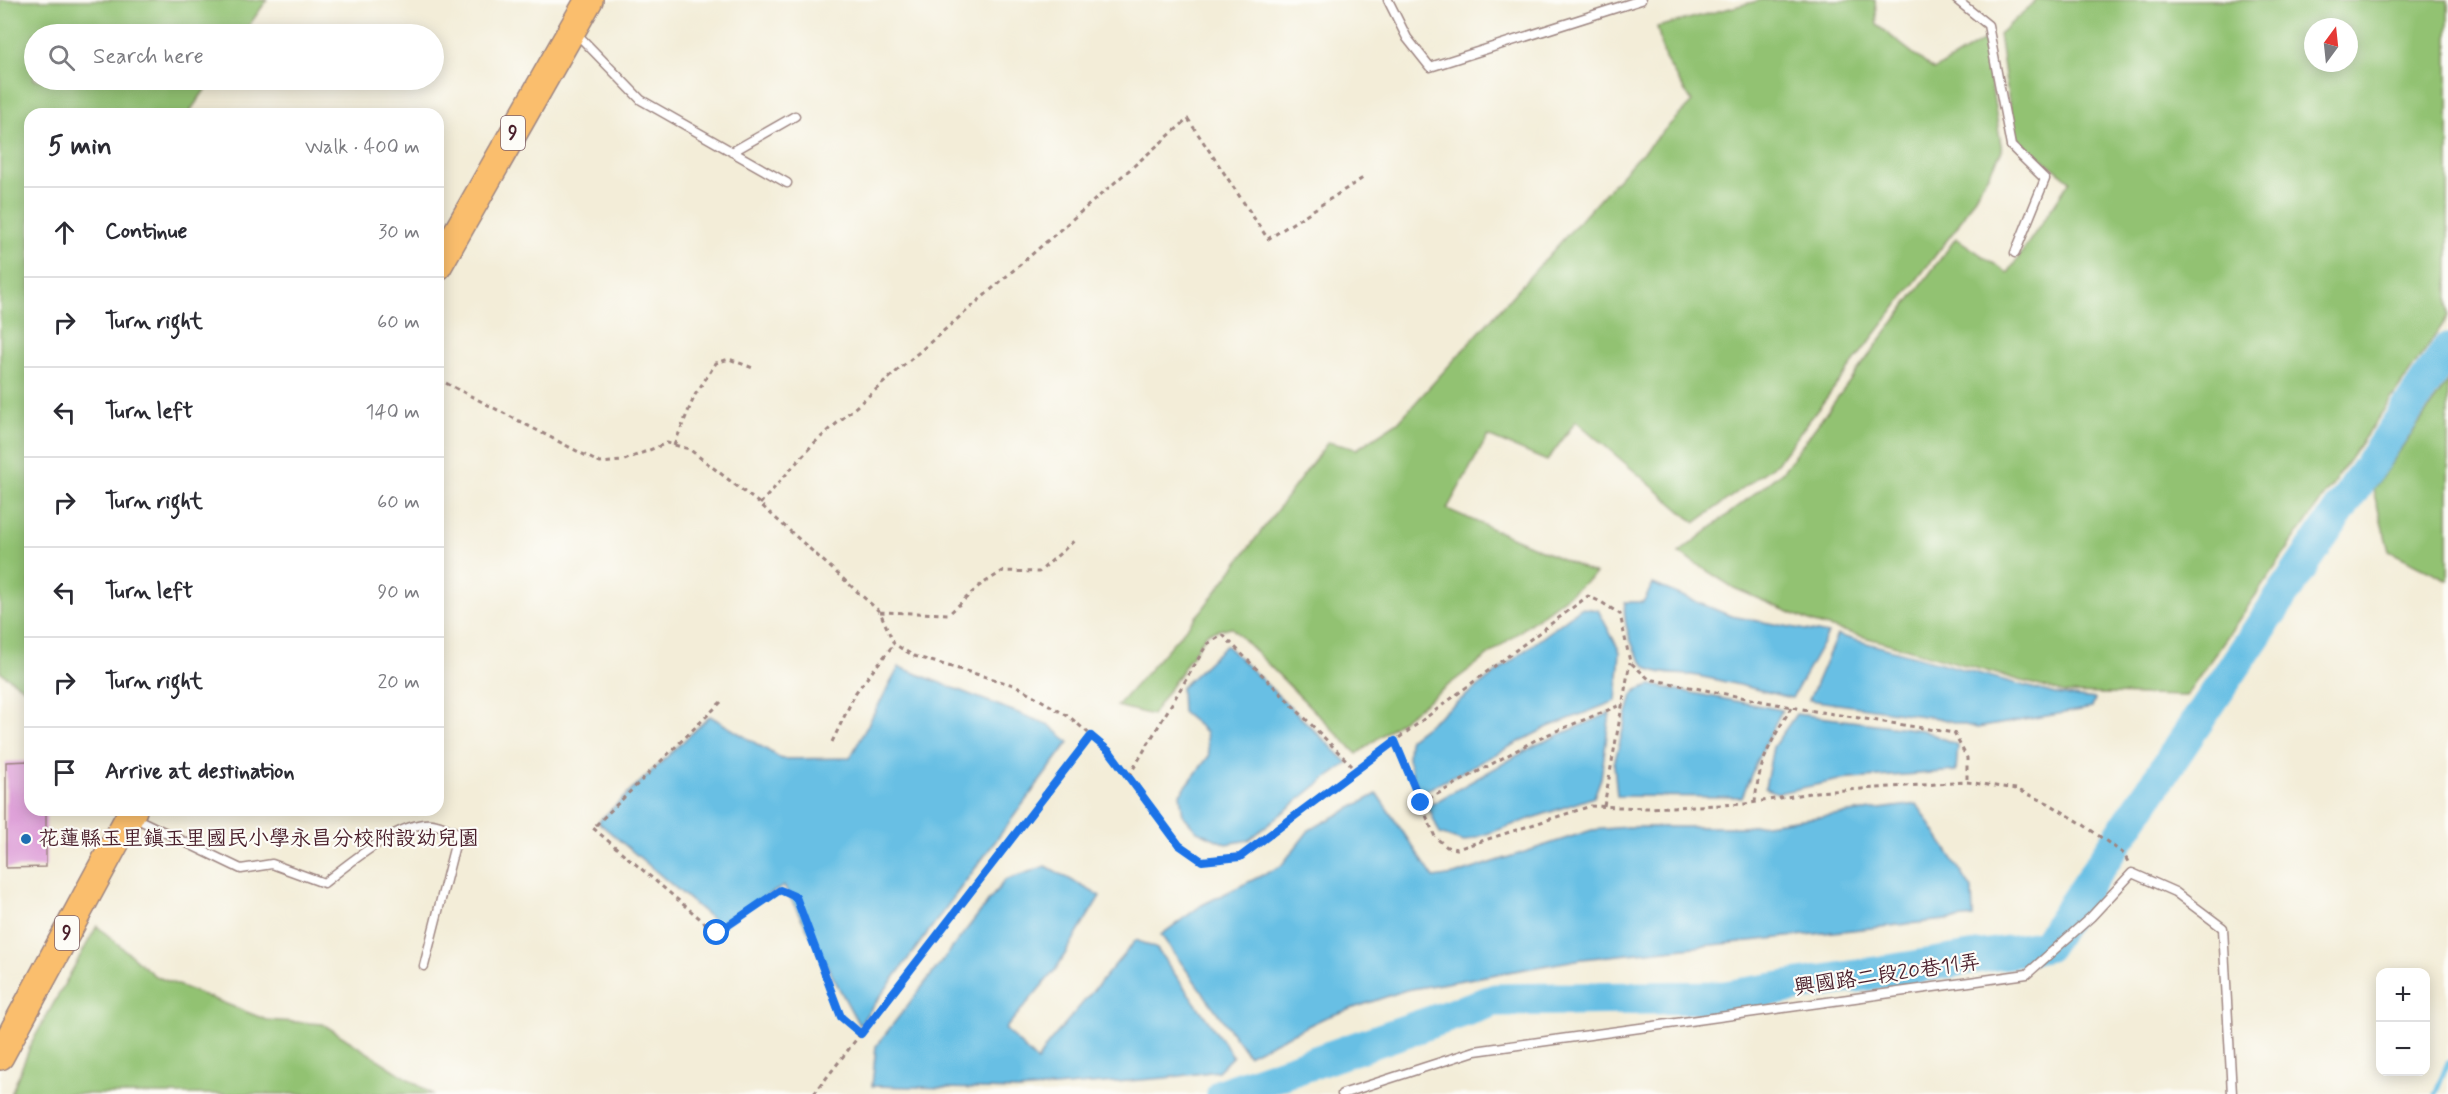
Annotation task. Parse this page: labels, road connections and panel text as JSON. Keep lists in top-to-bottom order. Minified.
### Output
{"streets":{"main road":["9"],"lane":["興國路二段20巷11弄"]},"places":["花蓮縣玉里鎮玉里國民小學永昌分校附設幼兒園"],"north":"top","page":{"search":"Search here","heading":["5 min","Walk · 400 m"],"list":[["Continue","30 m"],["Turn right","60 m"],["Turn left","140 m"],["Turn right","60 m"],["Turn left","90 m"],["Turn right","20 m"],"Arrive at destination"],"map_buttons":["+","−"]}}
